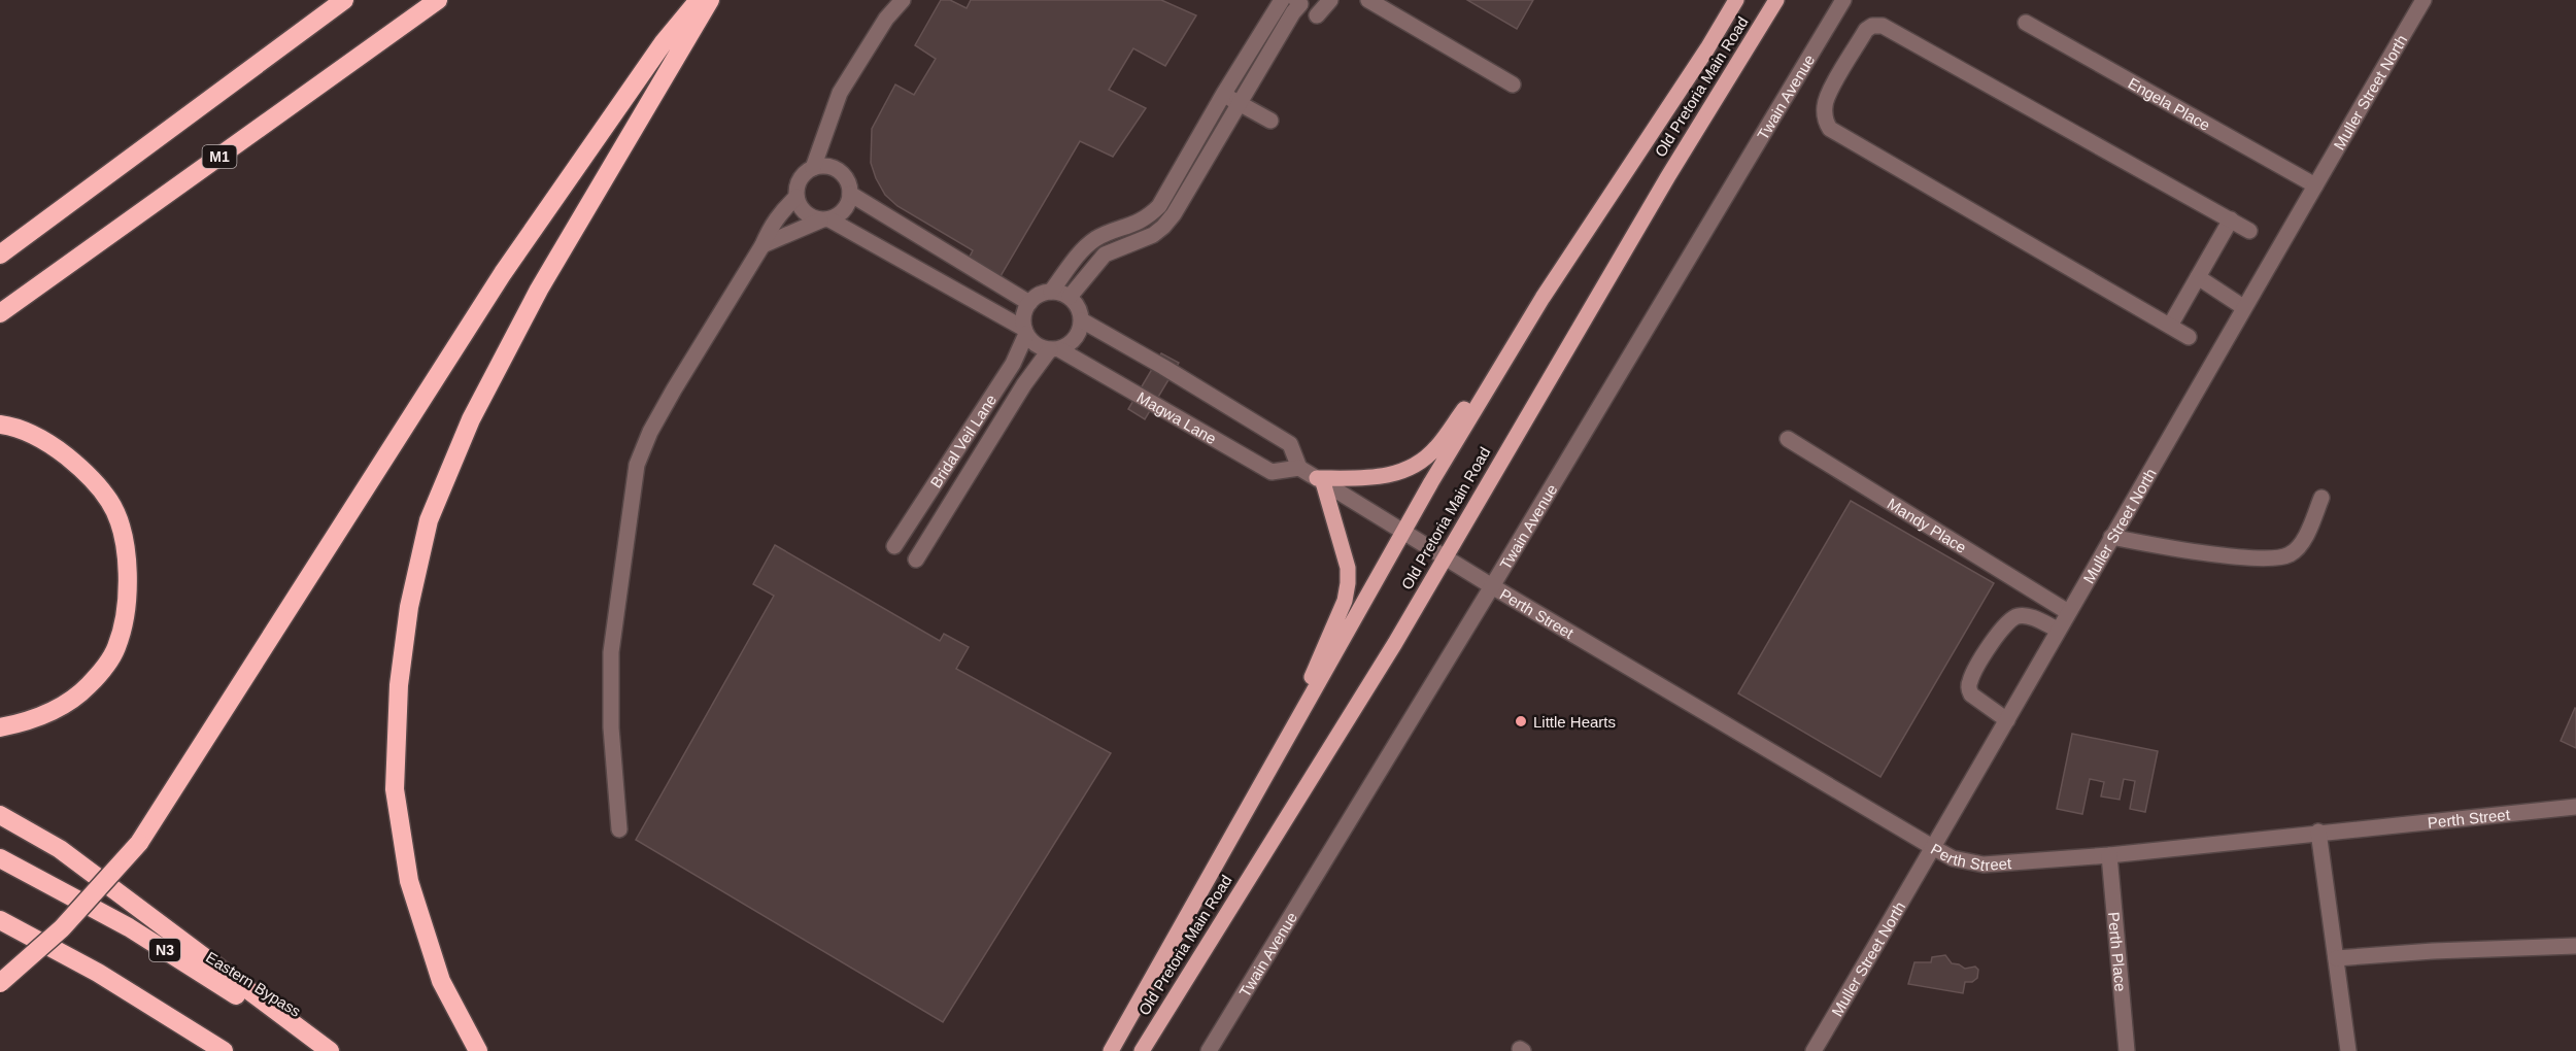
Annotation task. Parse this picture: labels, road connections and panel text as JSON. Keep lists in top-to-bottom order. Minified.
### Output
{"streets":{"highway":["M1","N3","Eastern Bypass"],"main road":["Old Pretoria Main Road"],"street":["Muller Street North","Twain Avenue","Engela Place","Magwa Lane","Bridal Veil Lane","Mandy Place","Perth Street","Perth Place"]},"crossings":[["Old Pretoria Main Road","Perth Street"],["Muller Street North","Engela Place"],["Muller Street North","Mandy Place"],["Muller Street North","Perth Street"],["Twain Avenue","Perth Street"],["Magwa Lane","Bridal Veil Lane"],["Perth Street","Perth Place"]],"places":["Little Hearts"]}
